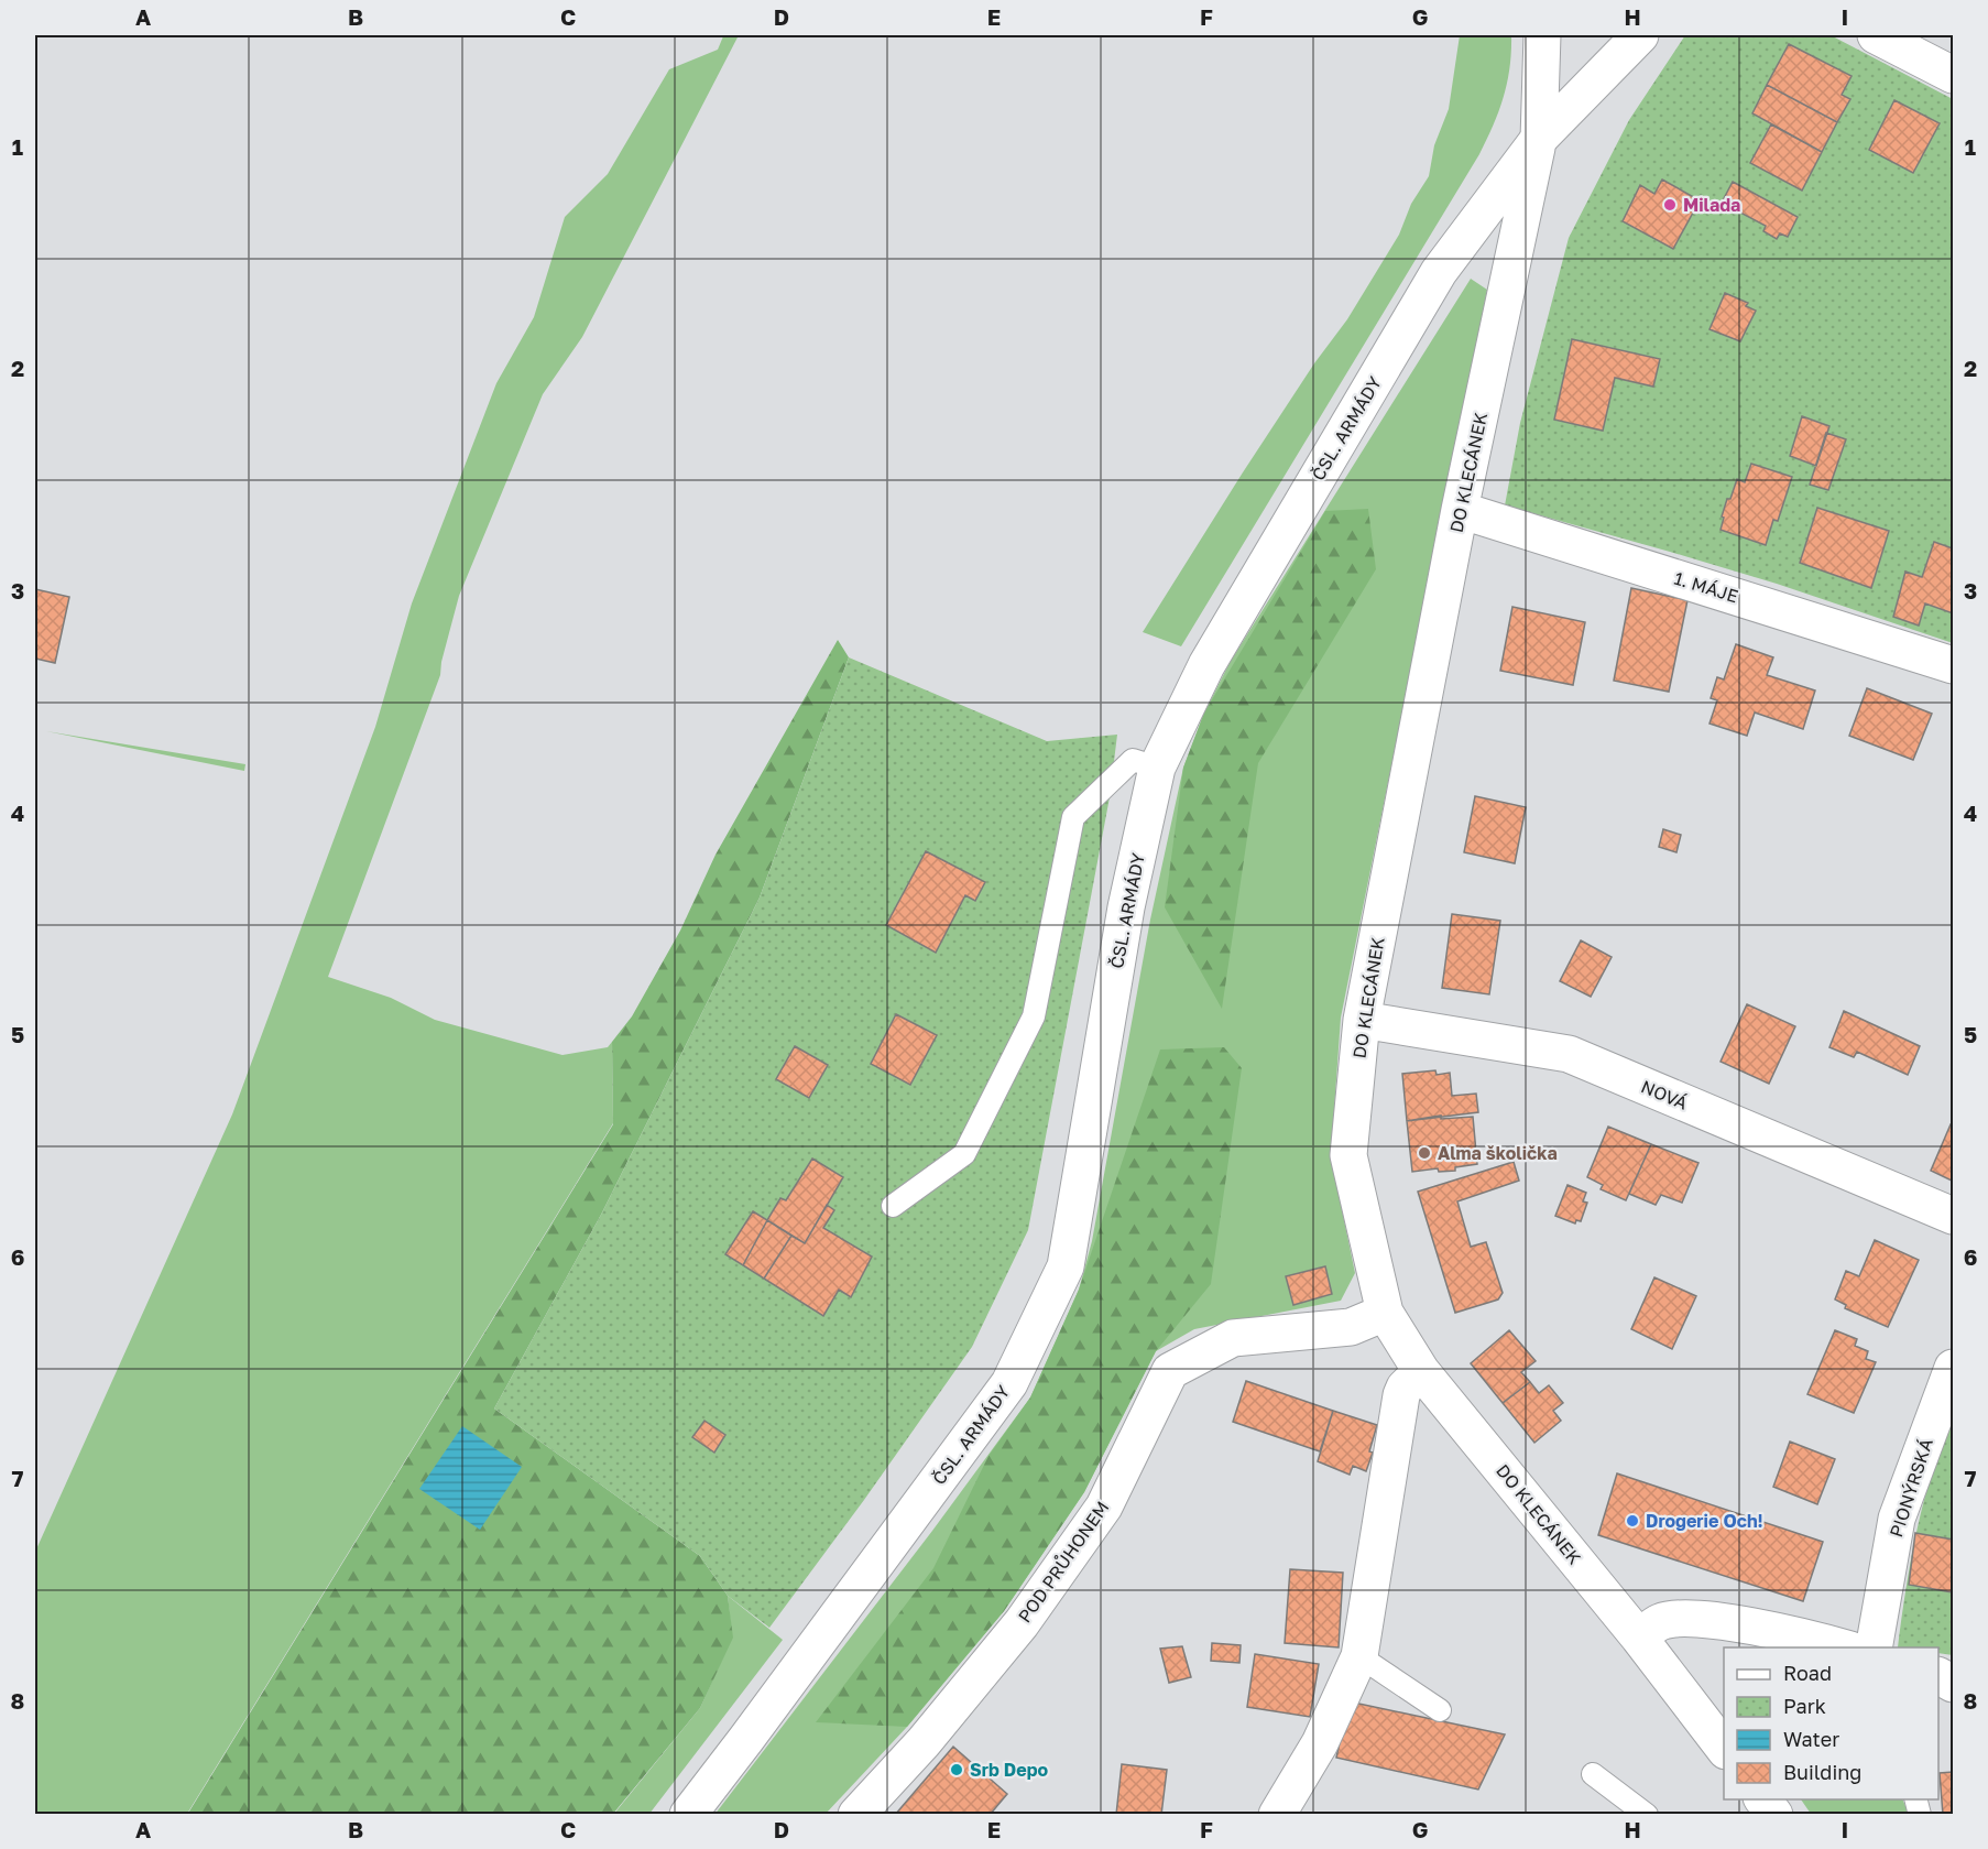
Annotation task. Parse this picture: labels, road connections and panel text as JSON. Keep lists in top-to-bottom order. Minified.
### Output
{"streets":{"street":["ČSL. ARMÁDY","DO KLECÁNEK","1. MÁJE","NOVÁ","PIONÝRSKÁ","POD PRŮHONEM"]},"crossings":[["ČSL. ARMÁDY","DO KLECÁNEK"],["DO KLECÁNEK","1. MÁJE"],["DO KLECÁNEK","NOVÁ"],["DO KLECÁNEK","POD PRŮHONEM"]],"places":["Milada","Alma školička","Drogerie Och!","Srb Depo"],"legend":["Road","Park","Water","Building"],"grid":{"columns":["A","B","C","D","E","F","G","H","I"],"rows":["1","2","3","4","5","6","7","8"]}}
